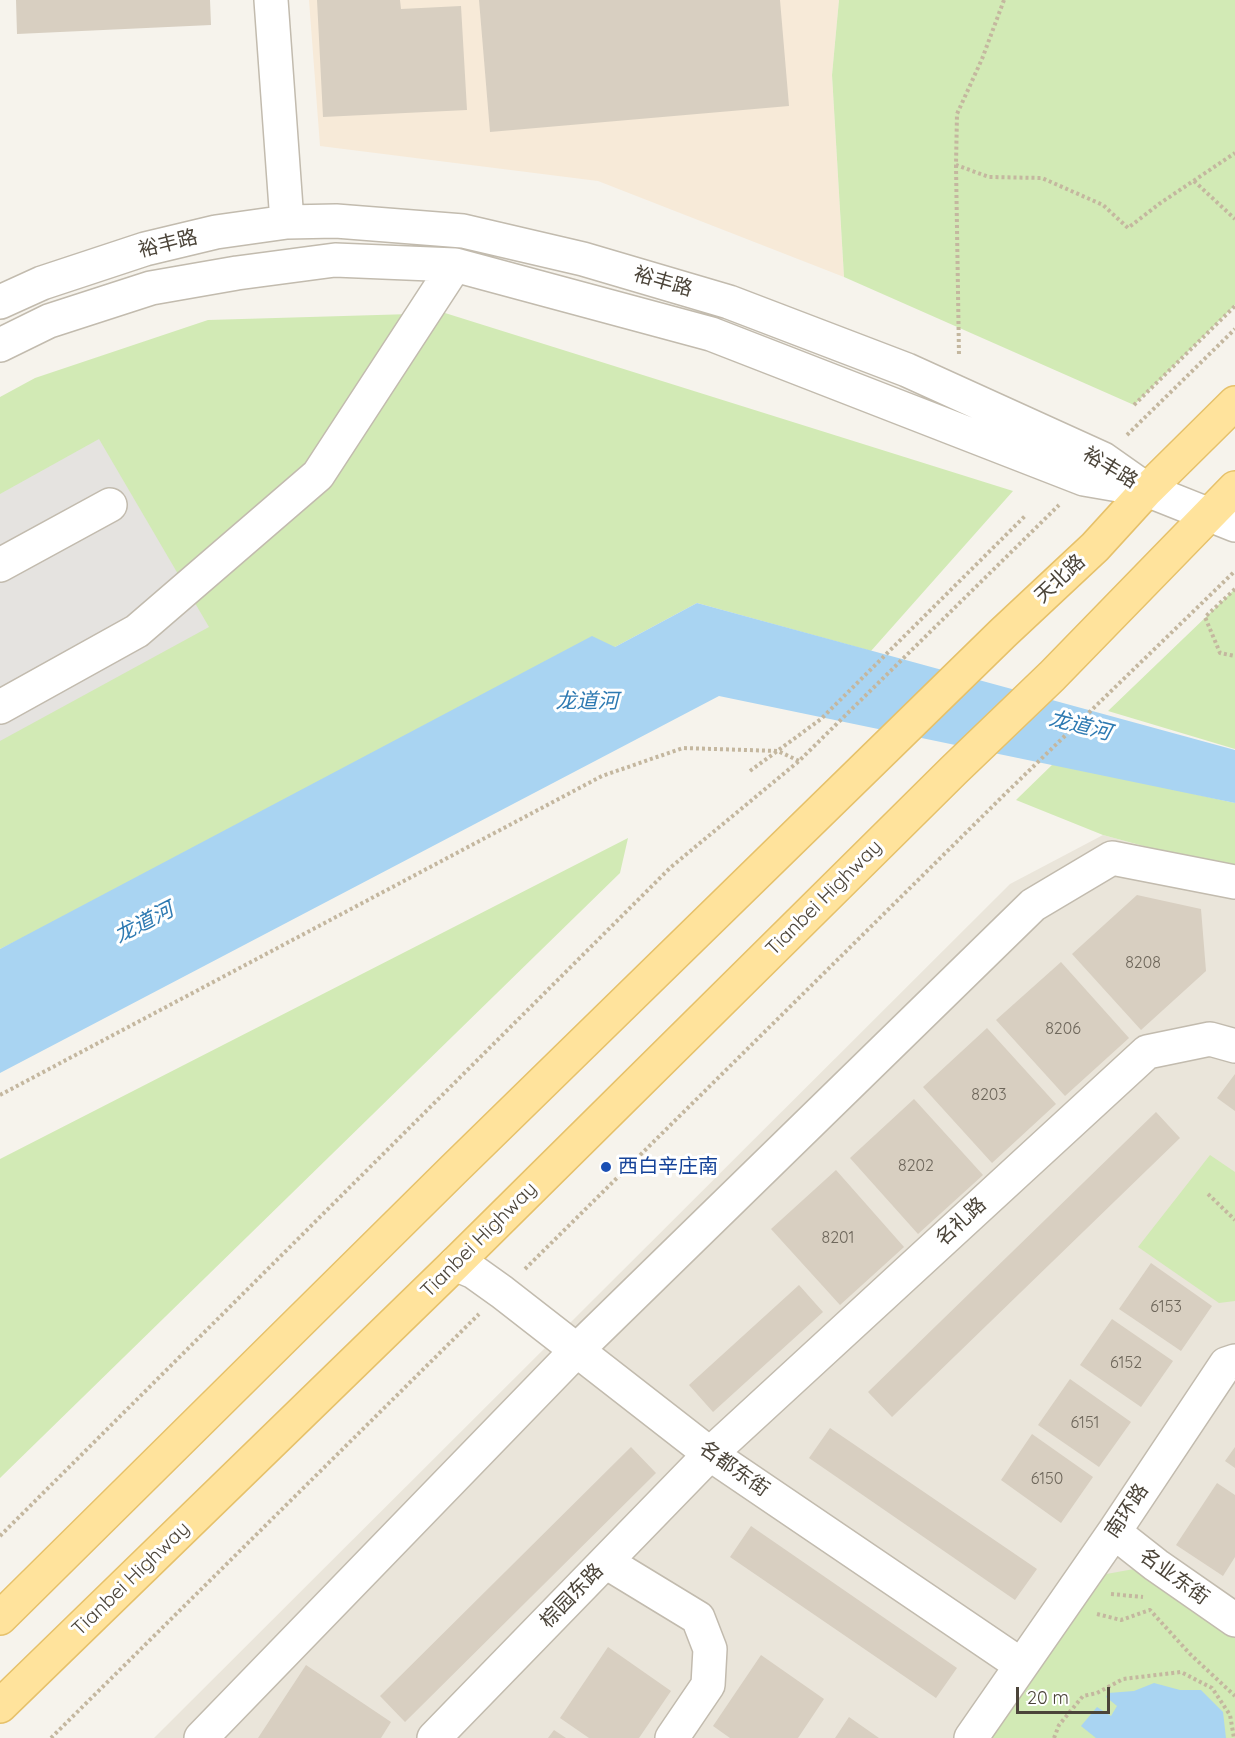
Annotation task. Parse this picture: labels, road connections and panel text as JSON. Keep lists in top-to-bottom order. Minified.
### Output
{"streets":{"main road":["天北路","Tianbei Highway"],"street":["裕丰路","名礼路","名都东街","南环路","名业东街","棕园东路"]},"crossings":[["裕丰路","天北路"],["裕丰路","Tianbei Highway"],["Tianbei Highway","名都东街"],["名礼路","名都东街"],["名礼路","棕园东路"],["名都东街","南环路"],["名都东街","棕园东路"],["南环路","名业东街"]],"water":["龙道河"],"places":["西白辛庄南"],"house_numbers":["8208","8206","8203","8202","8201","6153","6152","6151","6150"],"scale_bar":"20 m"}
